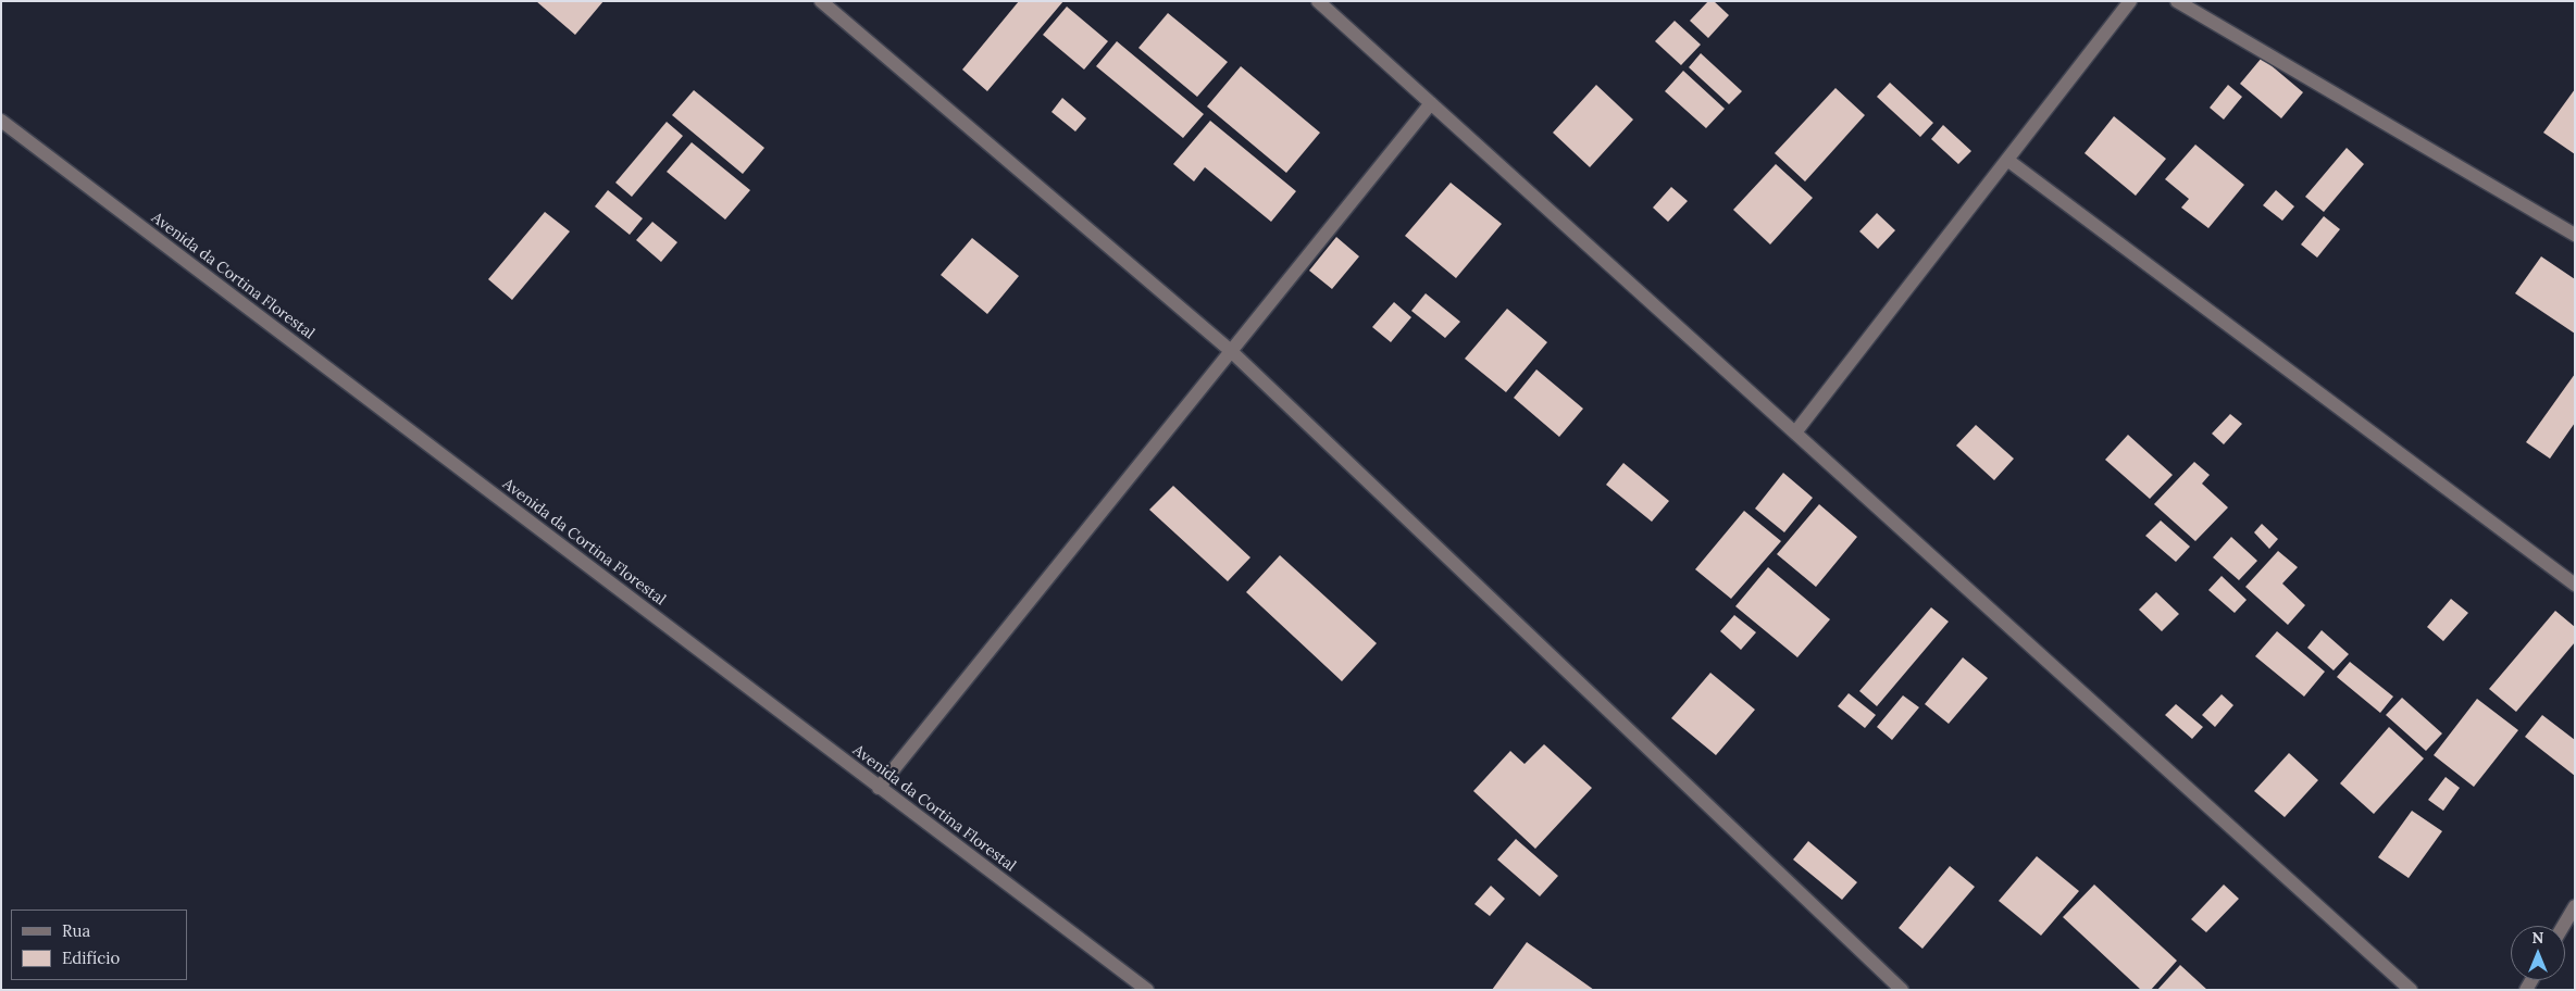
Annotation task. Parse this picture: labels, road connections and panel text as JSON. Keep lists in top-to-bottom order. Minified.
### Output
{"streets":{"street":["Avenida da Cortina Florestal"]},"legend":["Rua","Edifício"],"north":"top"}
